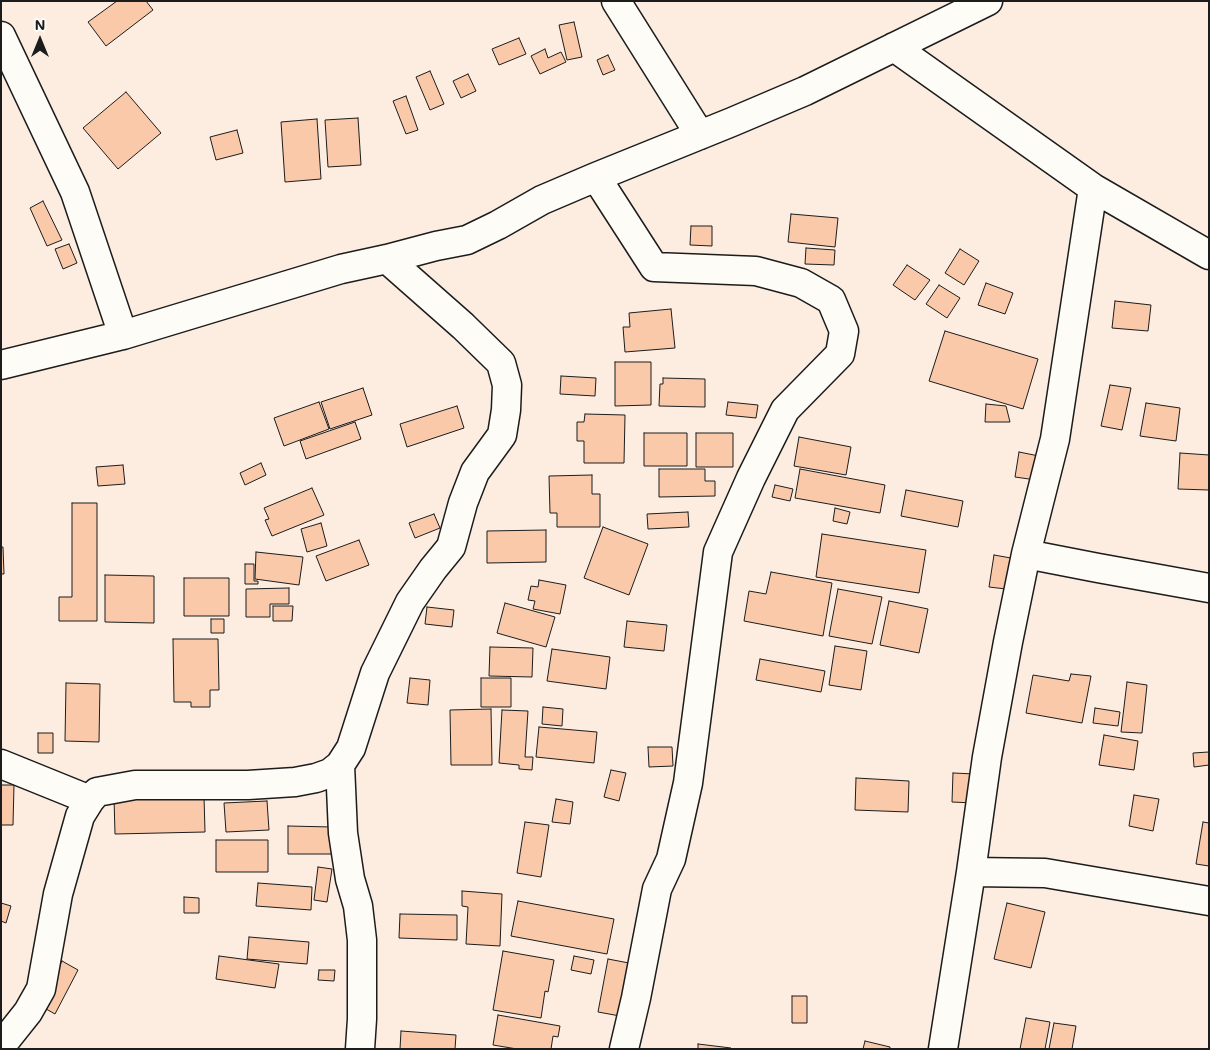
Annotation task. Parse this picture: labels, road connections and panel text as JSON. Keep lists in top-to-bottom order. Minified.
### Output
{"north":"top"}
